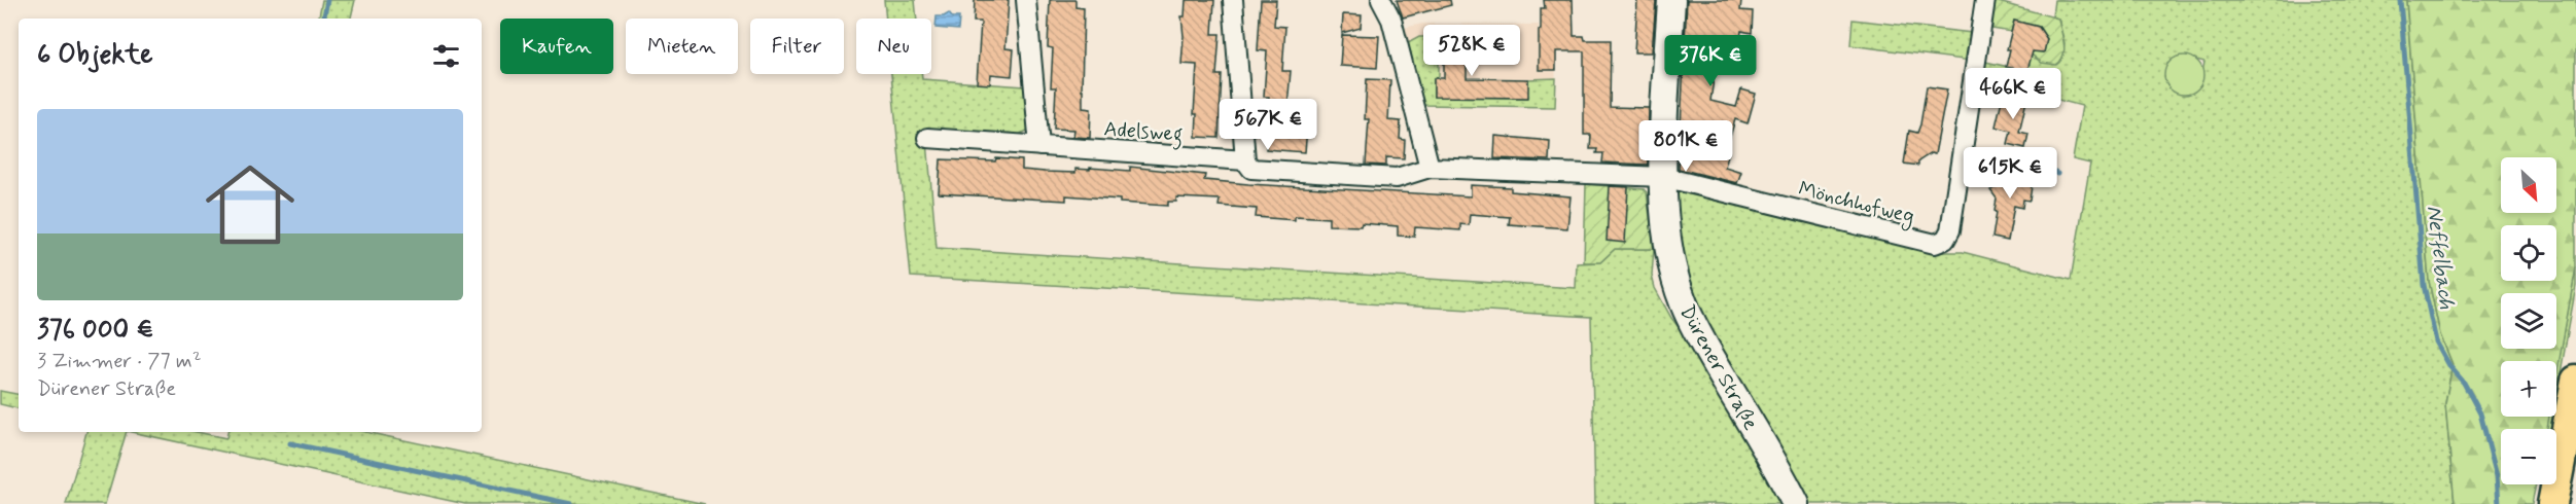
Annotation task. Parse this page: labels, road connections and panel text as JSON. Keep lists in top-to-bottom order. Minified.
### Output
{"streets":{"street":["Adelsweg","Mönchhofweg","Dürener Straße"]},"crossings":[["Adelsweg","Mönchhofweg"],["Adelsweg","Dürener Straße"],["Mönchhofweg","Dürener Straße"]],"water":["Neffelbach"],"north":"bottom right","page":{"chip":["Kaufen","Mieten","Filter","Neu"],"heading":"6 Objekte","price":["528K €","376K €","466K €","567K €","801K €","615K €"],"list":[{"name":"376 000 €","note":"3 Zimmer · 77 m² · Dürener Straße"}],"map_buttons":["+","−"]}}
